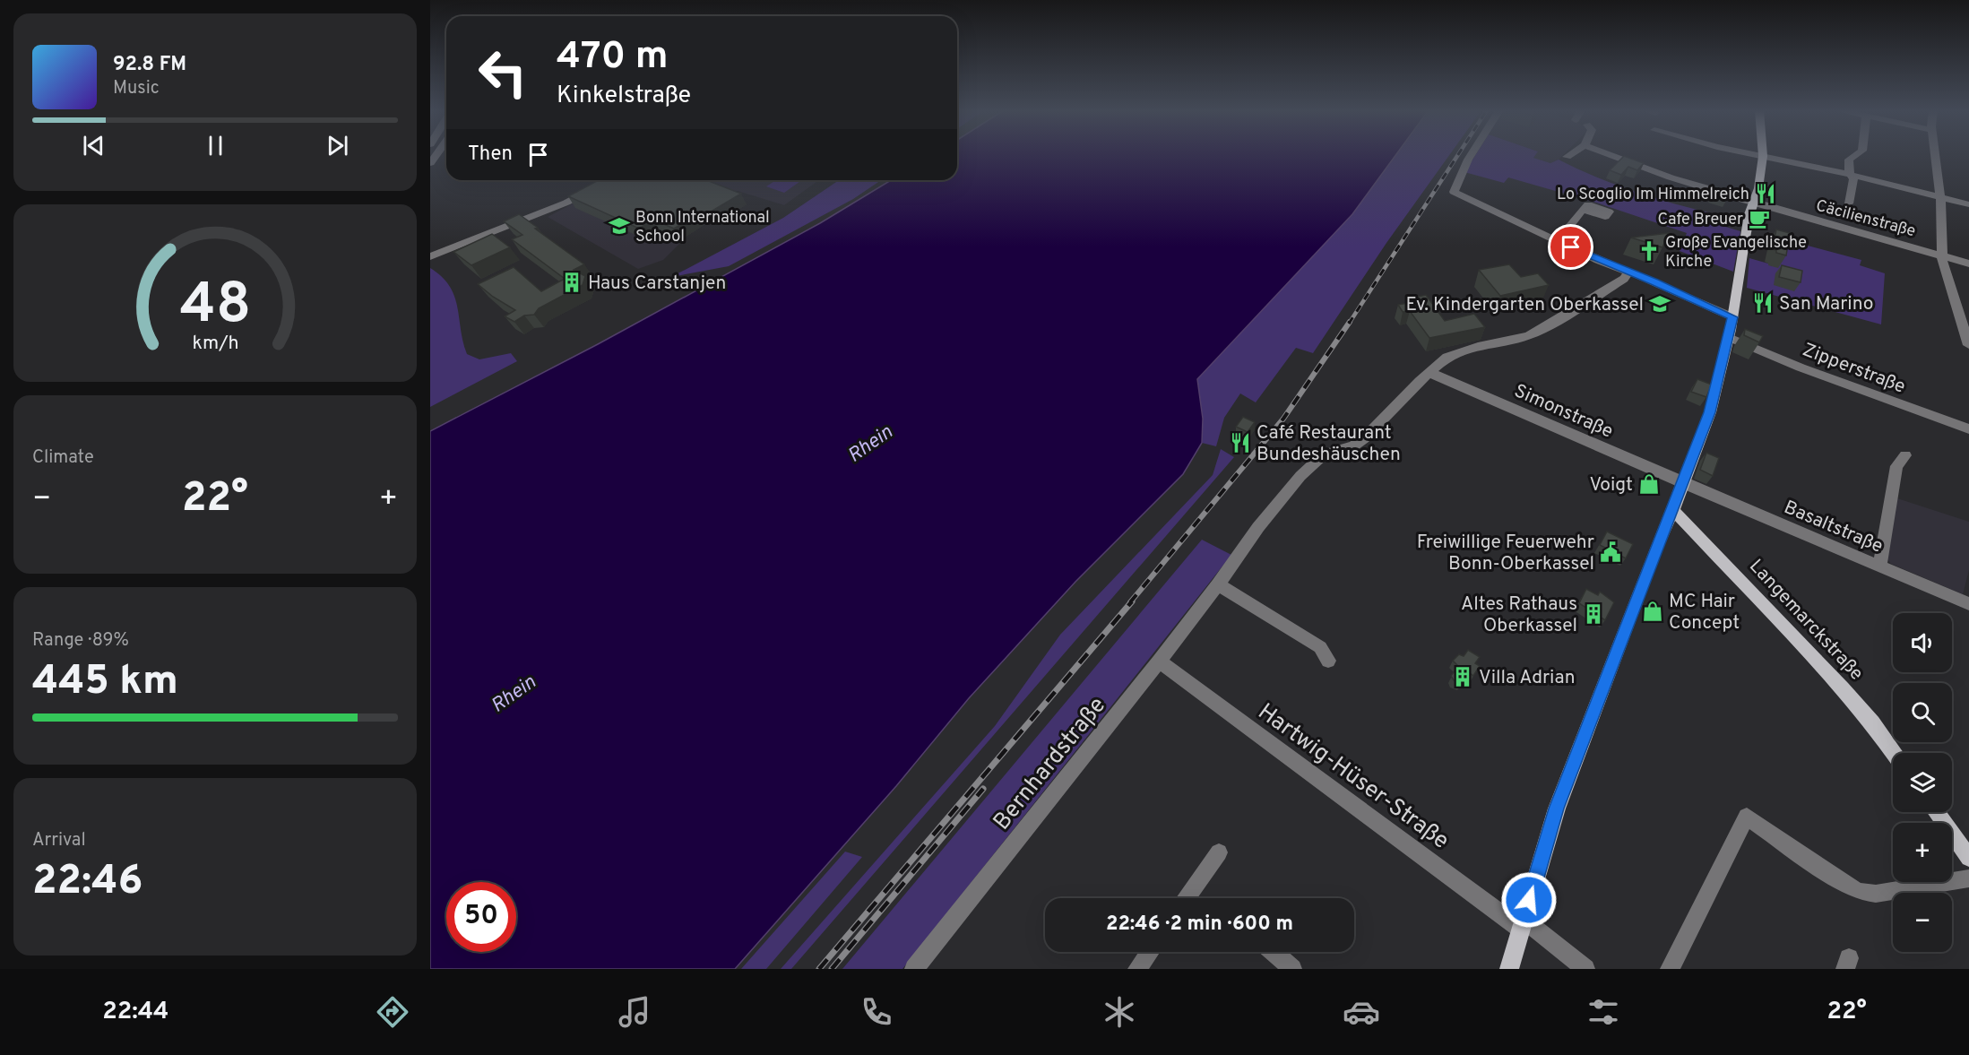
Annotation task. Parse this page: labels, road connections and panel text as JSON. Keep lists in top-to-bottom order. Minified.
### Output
{"streets":{"main road":["Langemarckstraße"],"street":["Cäcilienstraße","Zipperstraße","Simonstraße","Basaltstraße","Bernhardstraße","Hartwig-Hüser-Straße"]},"crossings":[["Simonstraße","Basaltstraße"],["Simonstraße","Bernhardstraße"],["Bernhardstraße","Hartwig-Hüser-Straße"]],"water":["Rhein"],"places":{"restaurant":["Lo Scoglio Im Himmelreich","San Marino","Café Restaurant Bundeshäuschen"],"cafe":["Cafe Breuer"],"school or university":["Bonn International School","Ev. Kindergarten Oberkassel"],"church":["Große Evangelische Kirche"],"building":["Haus Carstanjen","Altes Rathaus Oberkassel","Villa Adrian"],"shop":["Voigt","MC Hair Concept"],"public building":["Freiwillige Feuerwehr Bonn-Oberkassel"]},"page":{"turn":["470 m","Kinkelstraße"],"song":["92.8 FM","Music"],"then":"Then","tile":["Climate",["Range · 89%","445 km"],["Arrival","22:46"]],"heat":["−","22°","+"],"map_buttons":["+","−"],"limit":"50","trip":"22:46 · 2 min · 600 m","tabs":["22:44","22°"],"gauge":["48","km/h"]}}
